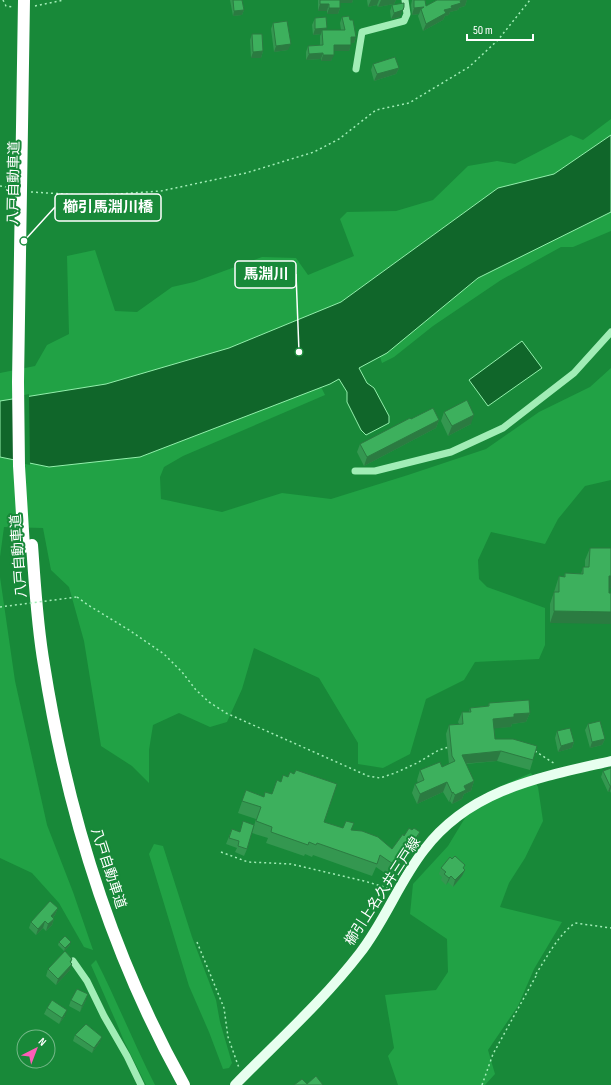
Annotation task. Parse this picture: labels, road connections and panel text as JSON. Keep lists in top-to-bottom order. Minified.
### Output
{"streets":{"highway":["八戸自動車道"],"main road":["櫛引上名久井三戸線"]},"places":["櫛引馬淵川橋","馬淵川"],"scale_bar":"50 m","north":"top right"}
